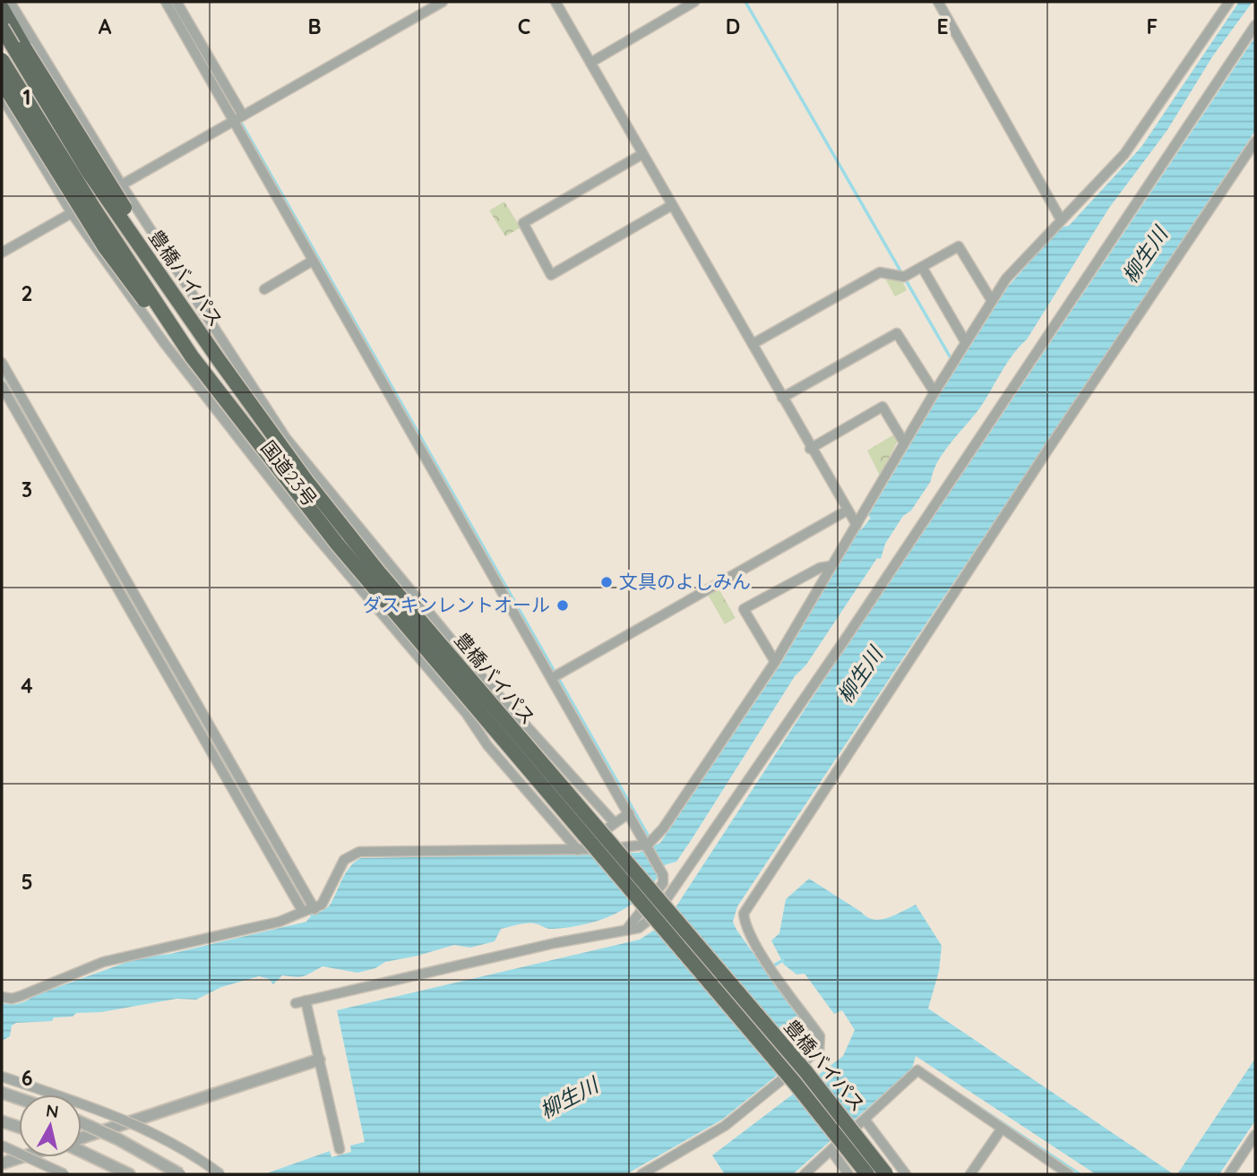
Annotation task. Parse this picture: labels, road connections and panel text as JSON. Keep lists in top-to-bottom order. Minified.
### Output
{"streets":{"highway":["豊橋バイパス"],"street":["国道23号"]},"water":["柳生川"],"places":["文具のよしみん","ダスキンレントオール"],"north":"top","grid":{"columns":["A","B","C","D","E","F"],"rows":["1","2","3","4","5","6"]}}
